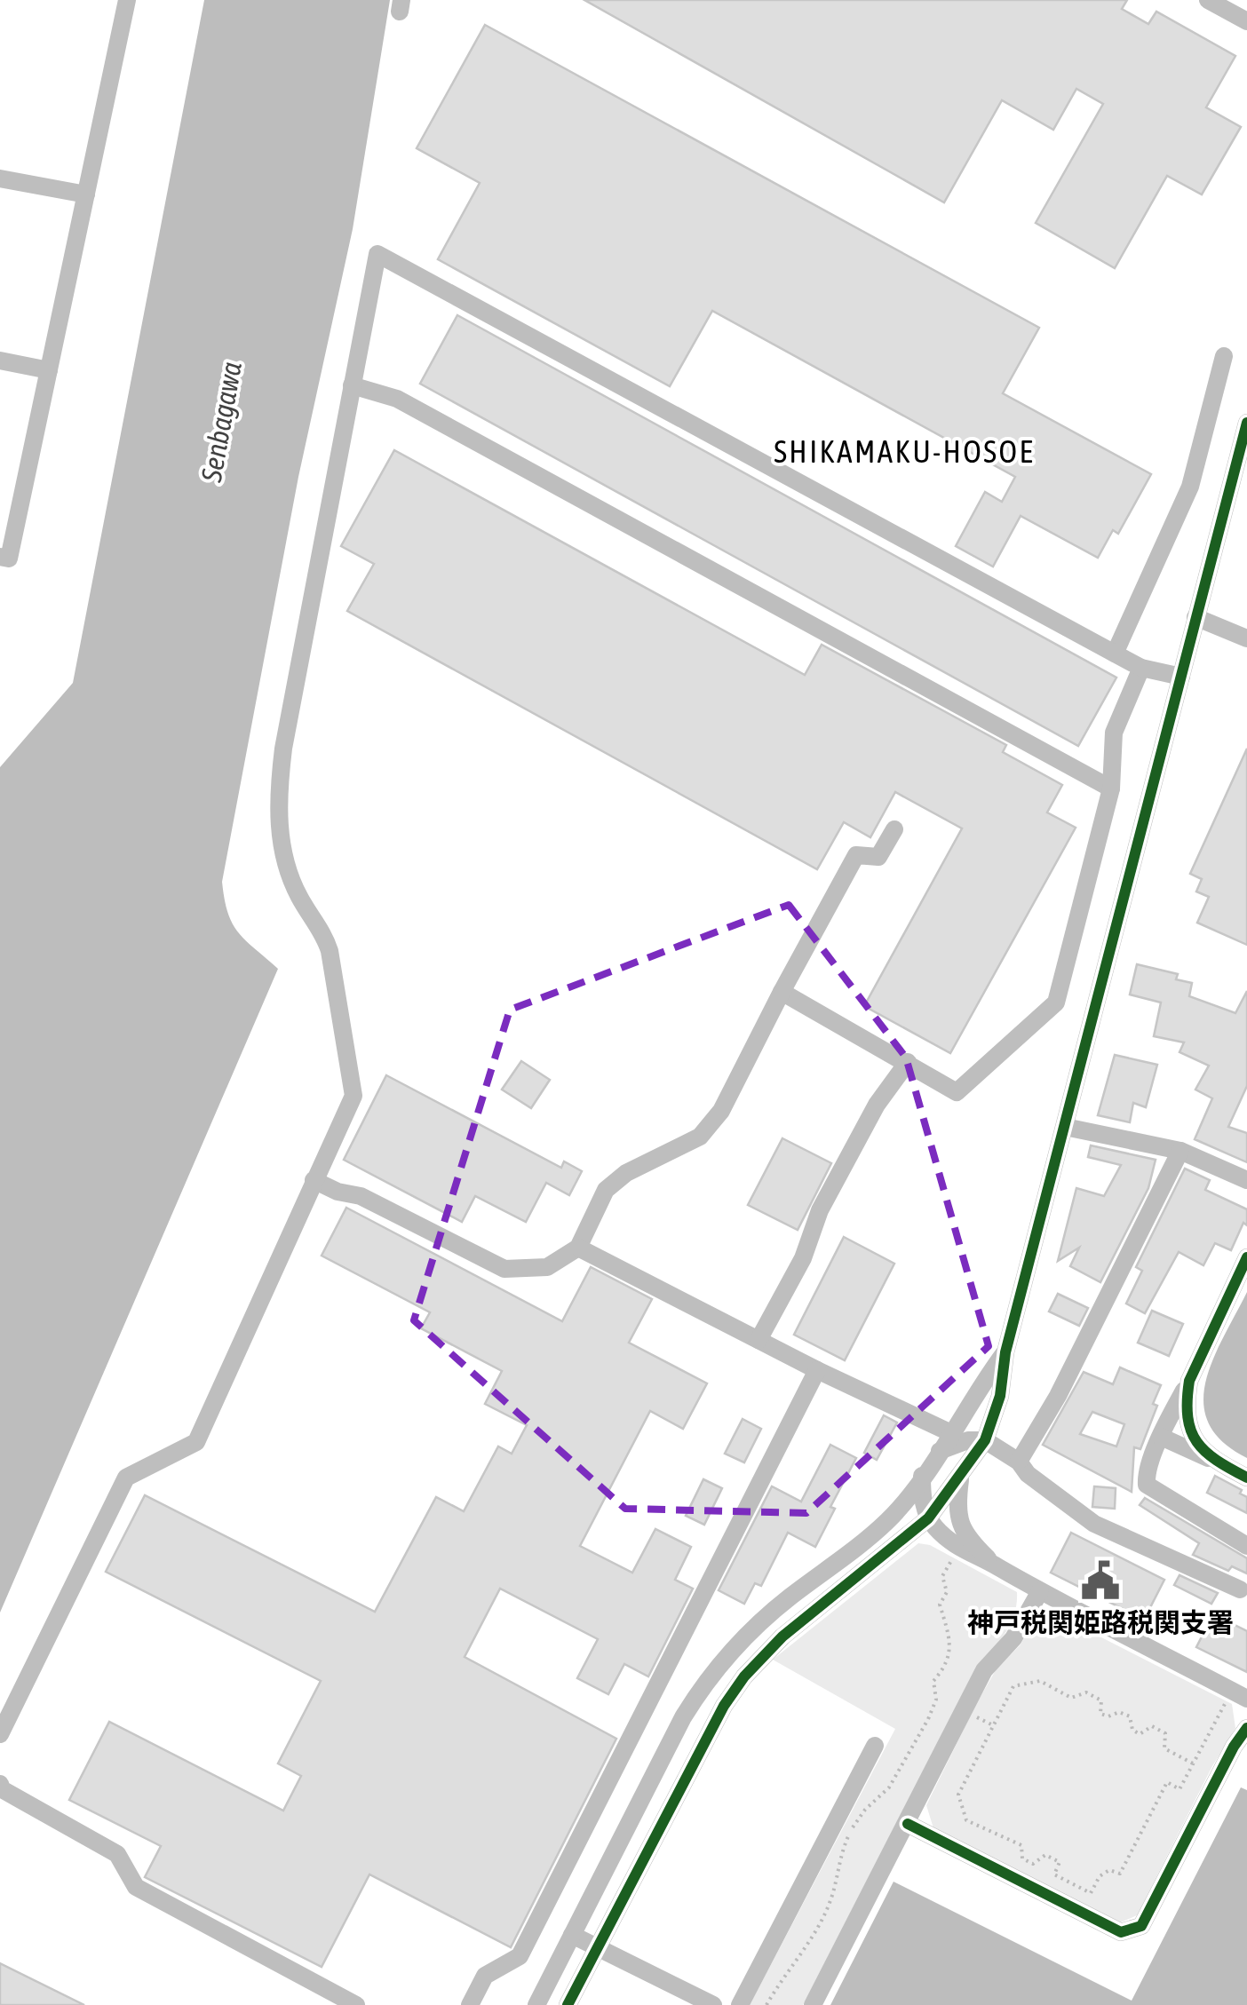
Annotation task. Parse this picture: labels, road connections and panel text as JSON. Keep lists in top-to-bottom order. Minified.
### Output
{"districts":["SHIKAMAKU-HOSOE"],"water":["Senbagawa"],"places":{"public building":["神戸税関姫路税関支署"]}}
